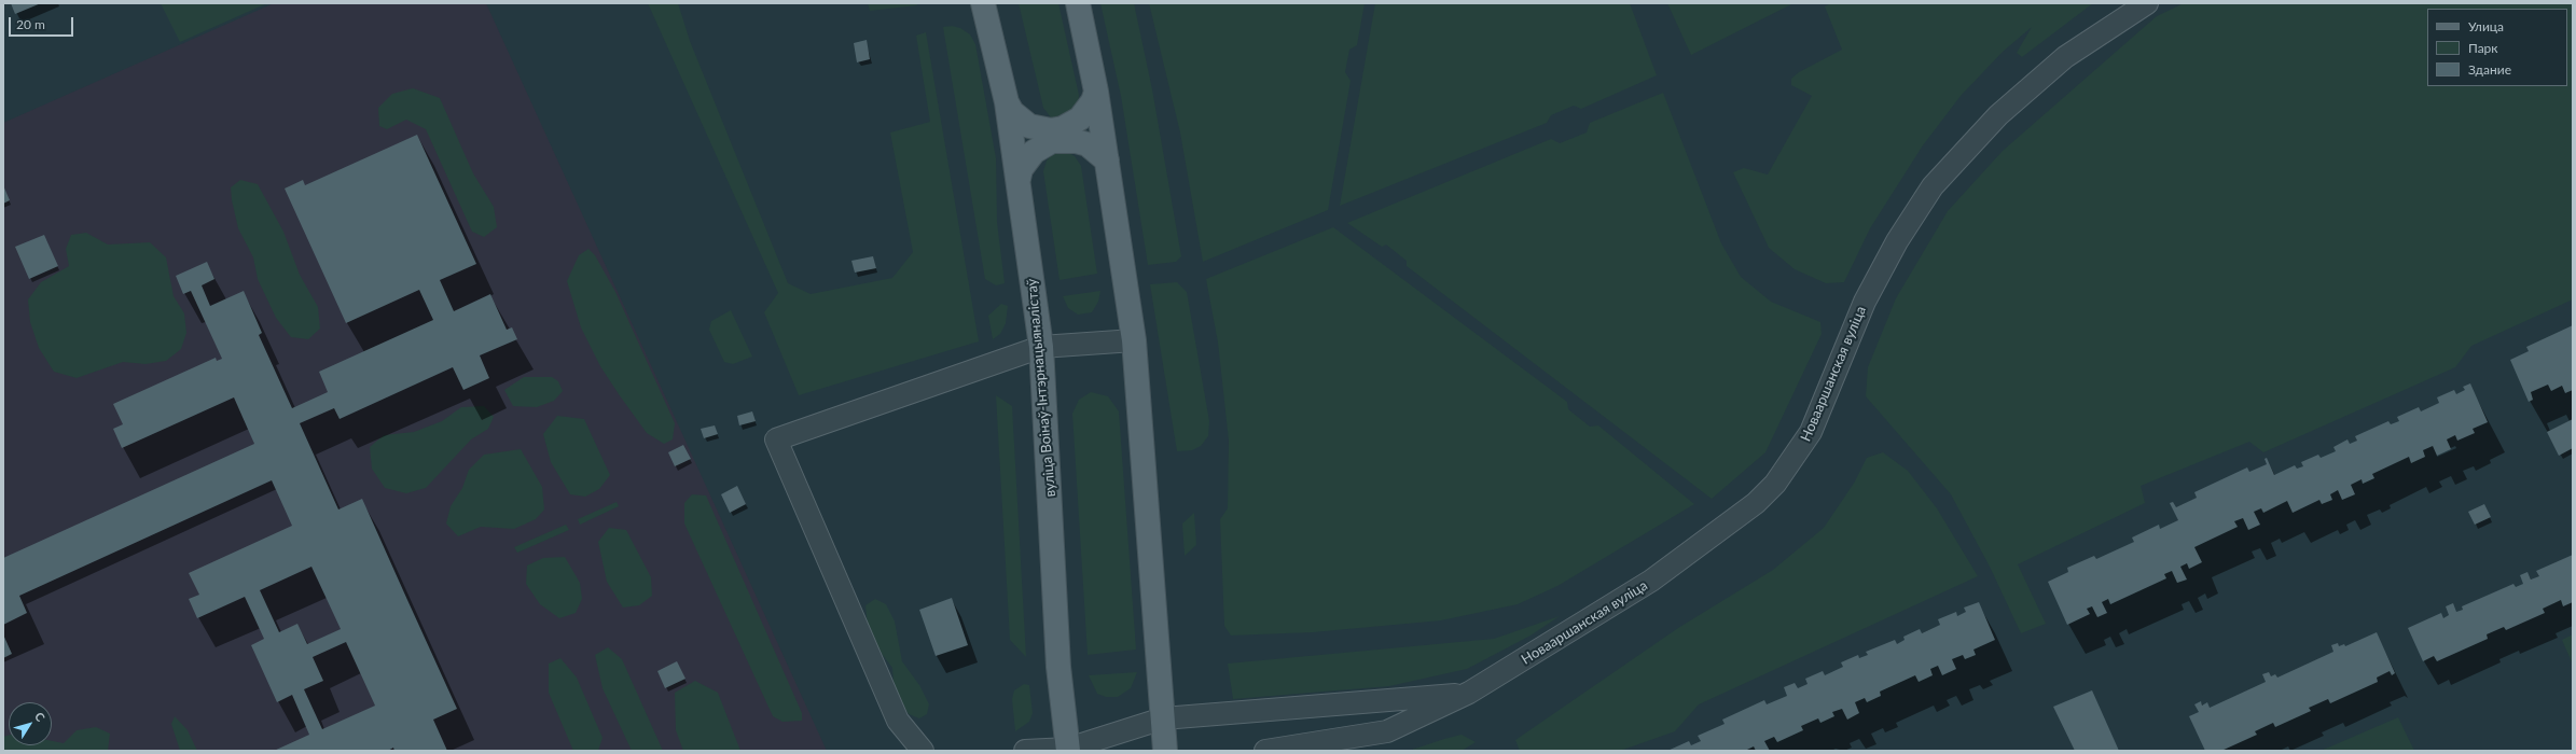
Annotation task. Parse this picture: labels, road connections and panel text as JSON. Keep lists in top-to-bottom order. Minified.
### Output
{"streets":{"main road":["вуліца Воінаў-Інтэрнацыяналістаў"],"street":["Новааршанская вуліца"]},"crossings":[["Новааршанская вуліца","вуліца Воінаў-Інтэрнацыяналістаў"]],"legend":["Улица","Парк","Здание"],"scale_bar":"20 m","north":"top right"}
